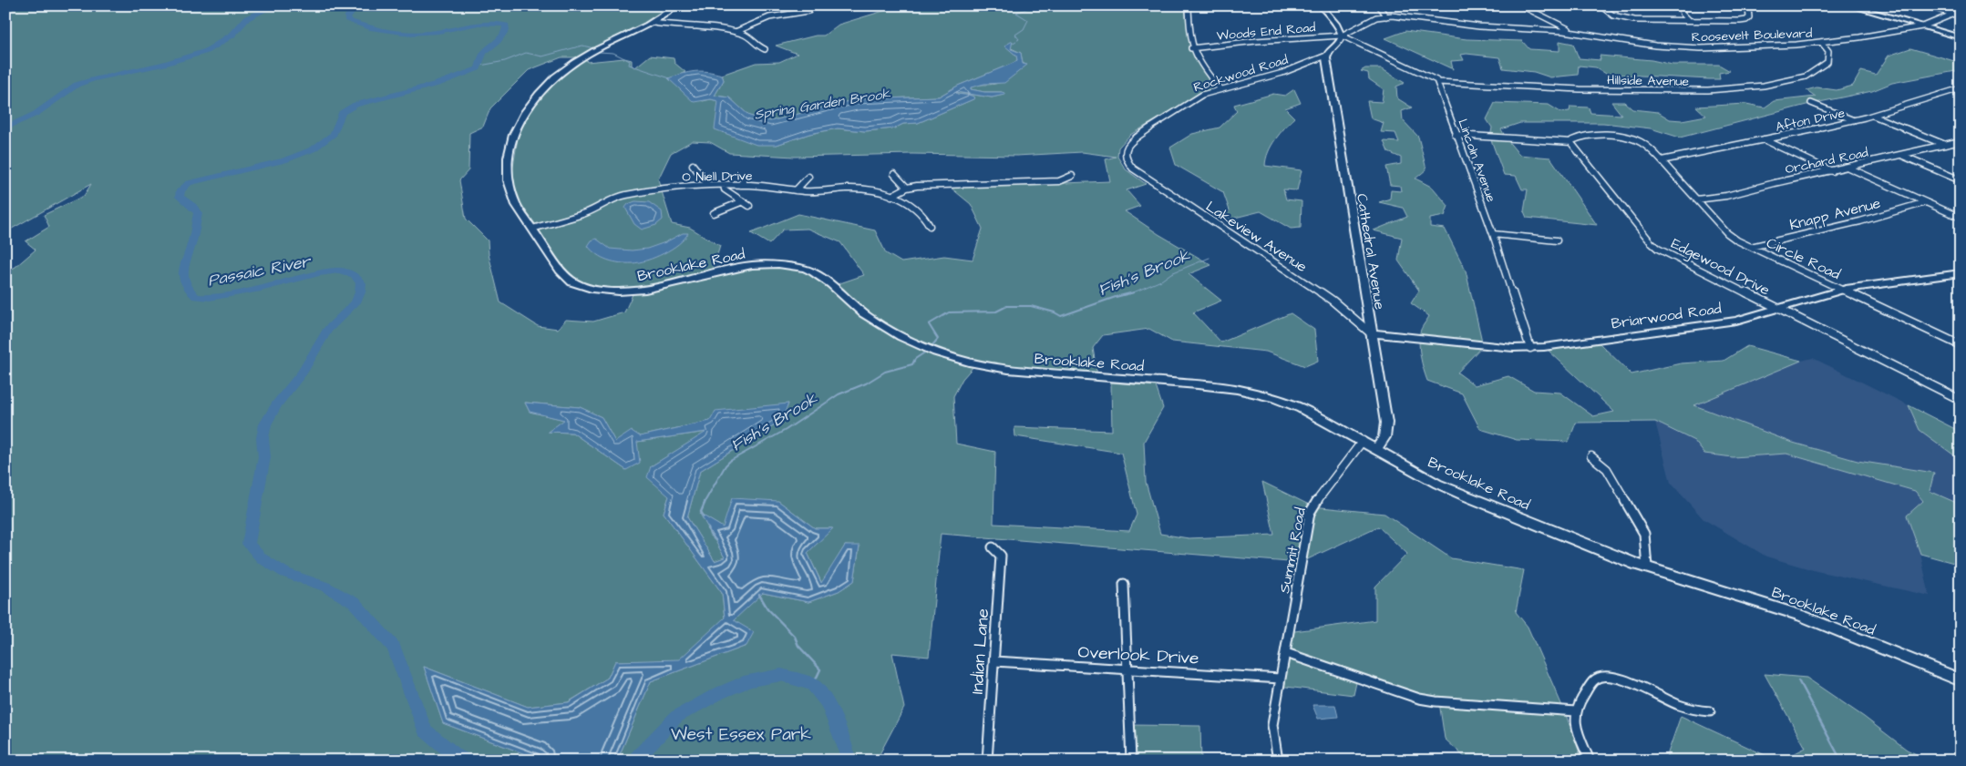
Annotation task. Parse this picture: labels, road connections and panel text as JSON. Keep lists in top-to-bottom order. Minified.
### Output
{"streets":{"street":["Woods End Road","Roosevelt Boulevard","Rockwood Road","Hillside Avenue","Afton Drive","Lincoln Avenue","Orchard Road","O Niell Drive","Knapp Avenue","Lakeview Avenue","Cathedral Avenue","Circle Road","Brooklake Road","Edgewood Drive","Briarwood Road","Summit Road","Indian Lane","Overlook Drive"]},"crossings":[["Woods End Road","Roosevelt Boulevard"],["Woods End Road","Rockwood Road"],["Roosevelt Boulevard","Rockwood Road"],["Roosevelt Boulevard","Hillside Avenue"],["Rockwood Road","Lakeview Avenue"],["Rockwood Road","Cathedral Avenue"],["Hillside Avenue","Lincoln Avenue"],["Afton Drive","Circle Road"],["Lincoln Avenue","Briarwood Road"],["Orchard Road","Circle Road"],["O Niell Drive","Brooklake Road"],["Knapp Avenue","Circle Road"],["Lakeview Avenue","Cathedral Avenue"],["Lakeview Avenue","Briarwood Road"],["Cathedral Avenue","Brooklake Road"],["Cathedral Avenue","Briarwood Road"],["Circle Road","Briarwood Road"],["Brooklake Road","Summit Road"],["Edgewood Drive","Briarwood Road"],["Summit Road","Overlook Drive"],["Indian Lane","Overlook Drive"]],"water":["Spring Garden Brook","Passaic River","Fish's Brook"],"parks":["West Essex Park"]}
